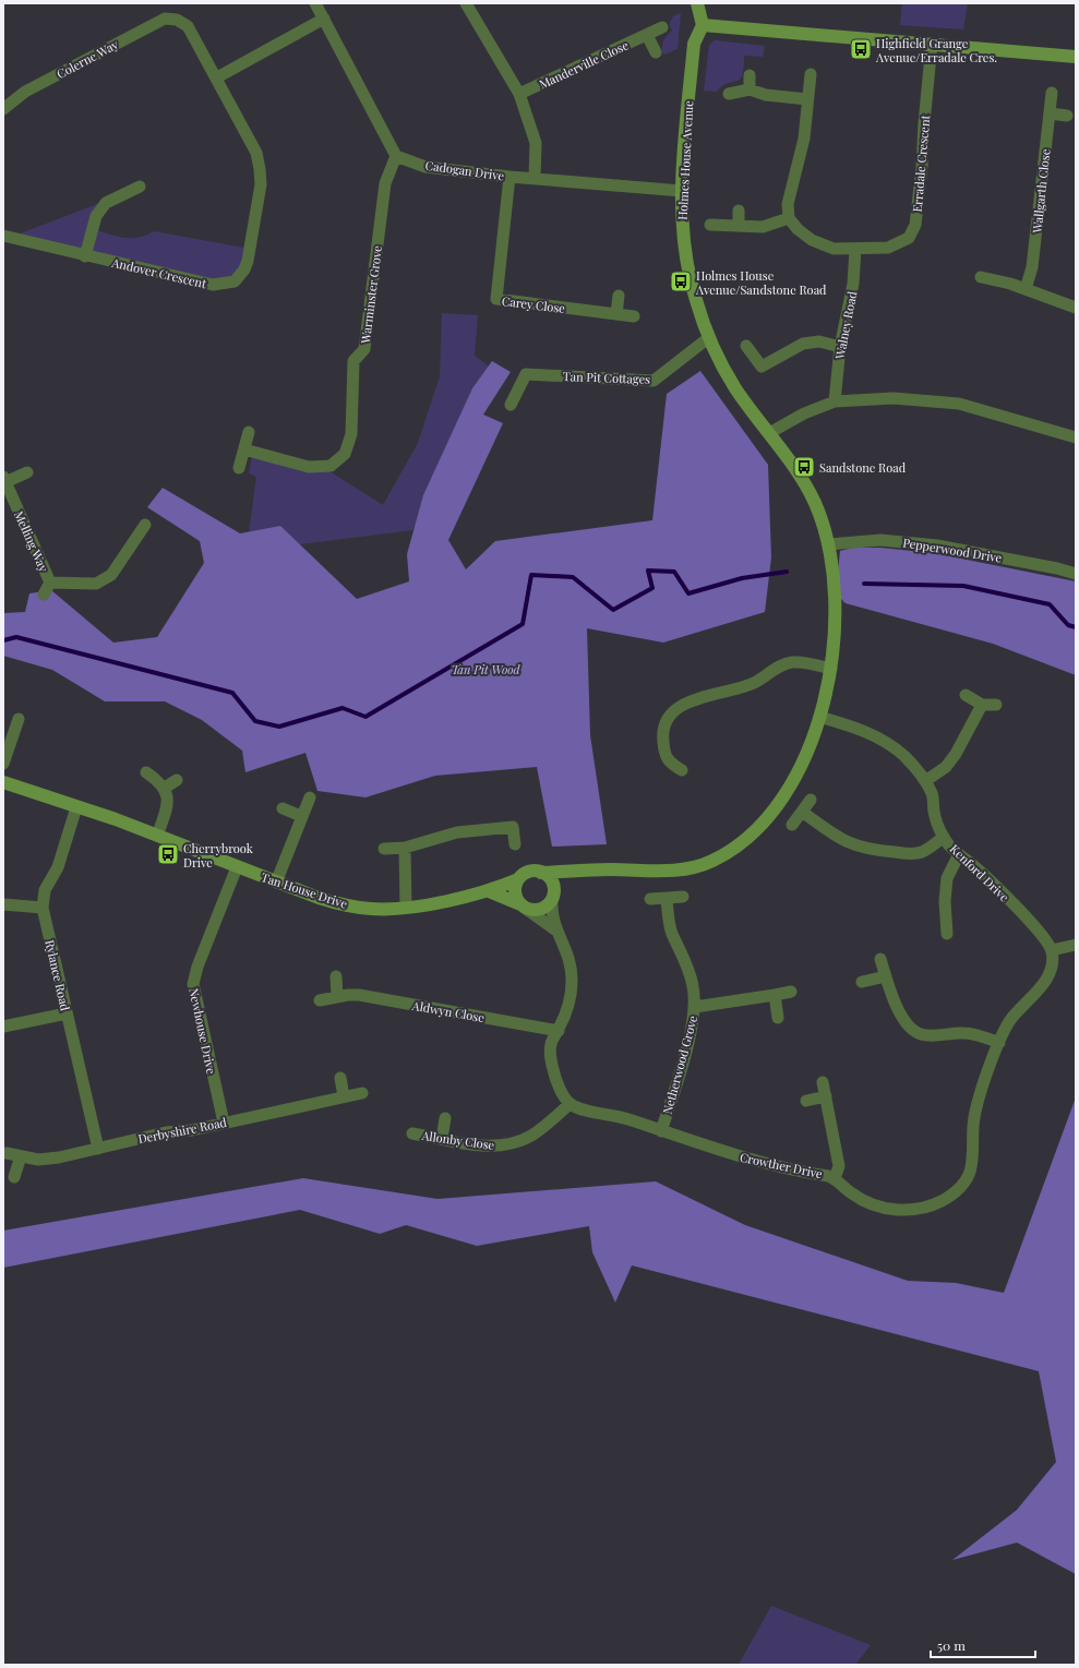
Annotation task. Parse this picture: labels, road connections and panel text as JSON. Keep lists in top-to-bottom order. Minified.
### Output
{"streets":{"street":["Colerne Way","Manderville Close","Holmes House Avenue","Erradale Crescent","Cadogan Drive","Wallgarth Close","Andover Crescent","Warminster Grove","Carey Close","Walney Road","Tan Pit Cottages","Melling Way","Pepperwood Drive","Kenford Drive","Tan House Drive","Rylance Road","Aldwyn Close","Newhouse Drive","Netherwood Grove","Derbyshire Road","Allonby Close","Crowther Drive"]},"crossings":[["Colerne Way","Andover Crescent"],["Holmes House Avenue","Cadogan Drive"],["Holmes House Avenue","Tan Pit Cottages"],["Holmes House Avenue","Pepperwood Drive"],["Holmes House Avenue","Kenford Drive"],["Holmes House Avenue","Tan House Drive"],["Erradale Crescent","Walney Road"],["Cadogan Drive","Warminster Grove"],["Cadogan Drive","Carey Close"],["Kenford Drive","Crowther Drive"],["Tan House Drive","Rylance Road"],["Tan House Drive","Newhouse Drive"],["Rylance Road","Derbyshire Road"],["Newhouse Drive","Derbyshire Road"],["Netherwood Grove","Crowther Drive"],["Allonby Close","Crowther Drive"]],"parks":["Tan Pit Wood"],"places":{"bus stop":["Highfield Grange Avenue/Erradale Cres.","Holmes House Avenue/Sandstone Road","Sandstone Road","Cherrybrook Drive"]},"scale_bar":"50 m"}
